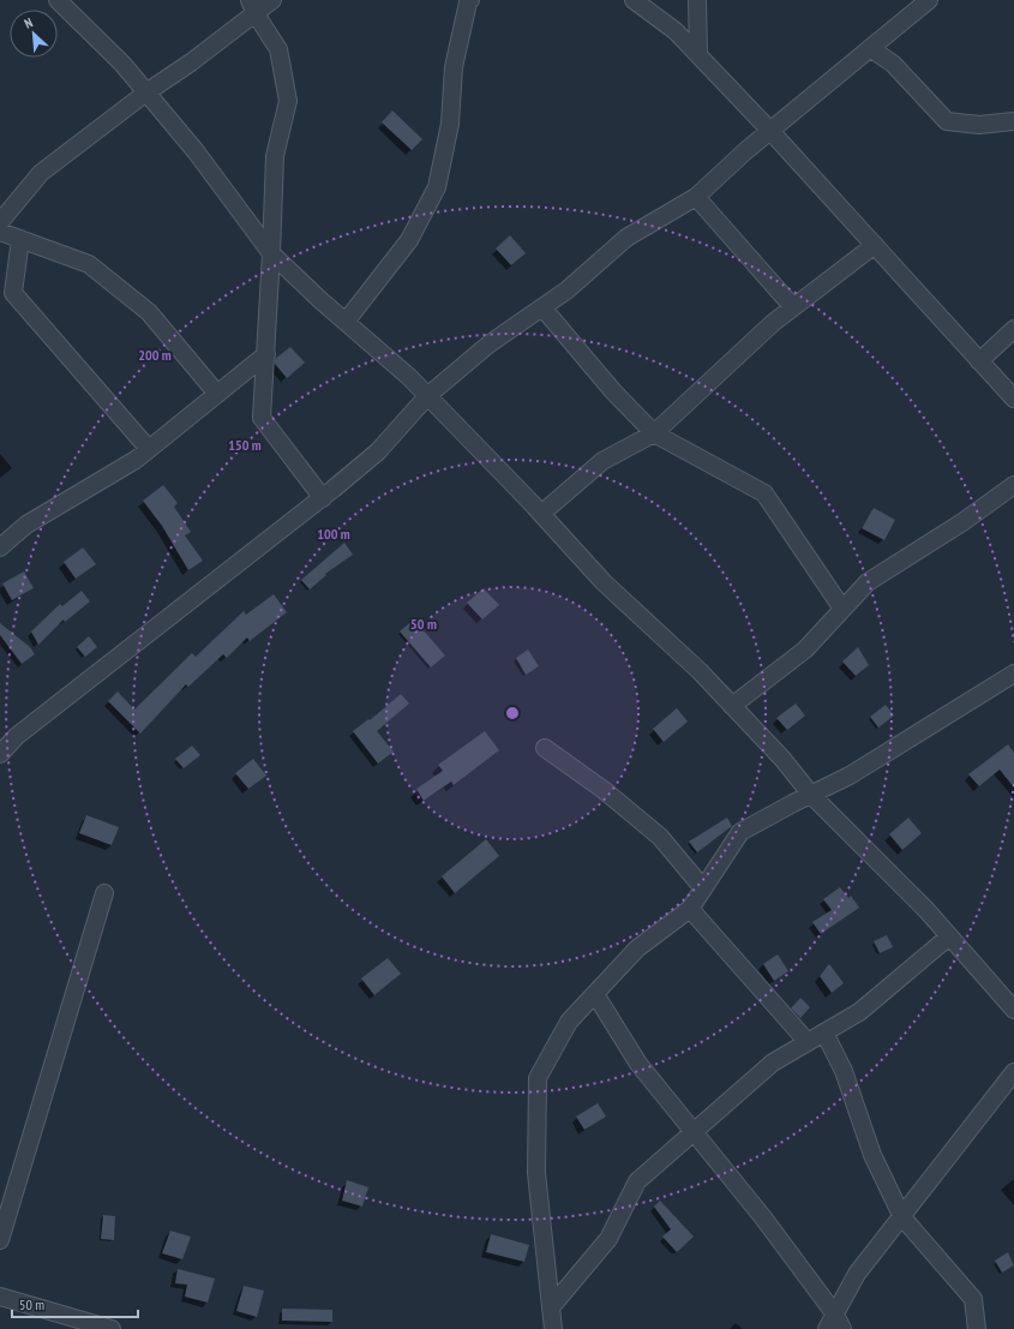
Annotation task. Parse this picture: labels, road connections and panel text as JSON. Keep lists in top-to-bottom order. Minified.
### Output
{"scale_bar":"50 m","north":"top left","rings":["200 m","150 m","100 m","50 m"]}
